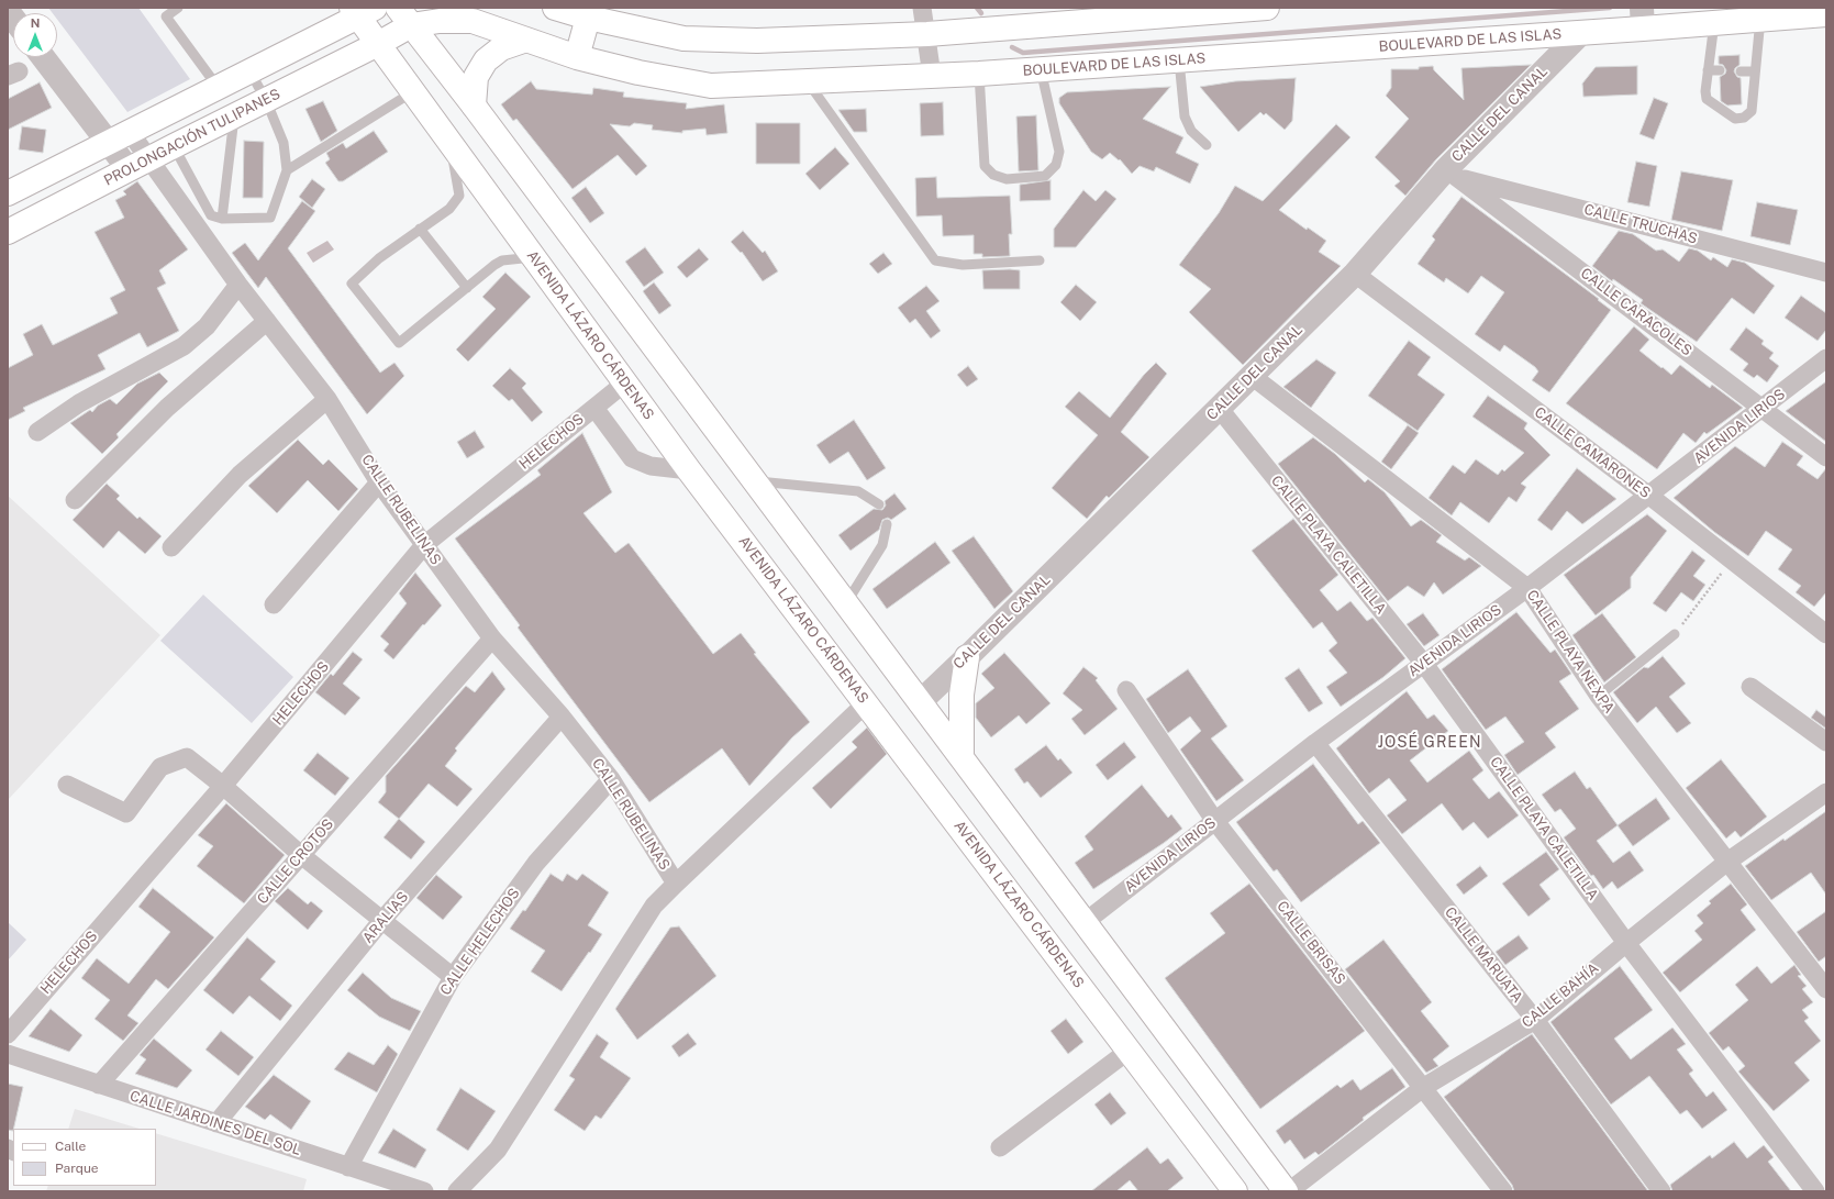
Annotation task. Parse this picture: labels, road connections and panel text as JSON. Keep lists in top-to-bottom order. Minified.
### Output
{"streets":{"main road":["BOULEVARD DE LAS ISLAS","PROLONGACIÓN TULIPANES","AVENIDA LÁZARO CÁRDENAS"],"street":["CALLE DEL CANAL","CALLE TRUCHAS","CALLE CARACOLES","AVENIDA LIRIOS","HELECHOS","CALLE CAMARONES","CALLE RUBELINAS","CALLE PLAYA CALETILLA","CALLE PLAYA NEXPA","CALLE CROTOS","ARALIAS","CALLE HELECHOS","CALLE BRISAS","CALLE MARUATA","CALLE BAHÍA","CALLE JARDINES DEL SOL"]},"crossings":[["BOULEVARD DE LAS ISLAS","CALLE DEL CANAL"],["BOULEVARD DE LAS ISLAS","PROLONGACIÓN TULIPANES"],["CALLE DEL CANAL","CALLE TRUCHAS"],["CALLE DEL CANAL","CALLE CARACOLES"],["CALLE DEL CANAL","CALLE CAMARONES"],["CALLE DEL CANAL","CALLE PLAYA CALETILLA"],["CALLE DEL CANAL","CALLE PLAYA NEXPA"],["PROLONGACIÓN TULIPANES","AVENIDA LÁZARO CÁRDENAS"],["PROLONGACIÓN TULIPANES","CALLE RUBELINAS"],["CALLE TRUCHAS","CALLE CARACOLES"],["CALLE CARACOLES","AVENIDA LIRIOS"],["AVENIDA LÁZARO CÁRDENAS","HELECHOS"],["AVENIDA LÁZARO CÁRDENAS","CALLE RUBELINAS"],["AVENIDA LIRIOS","CALLE CAMARONES"],["AVENIDA LIRIOS","CALLE PLAYA CALETILLA"],["AVENIDA LIRIOS","CALLE PLAYA NEXPA"],["AVENIDA LIRIOS","CALLE BRISAS"],["AVENIDA LIRIOS","CALLE MARUATA"],["HELECHOS","CALLE RUBELINAS"],["CALLE RUBELINAS","CALLE CROTOS"],["CALLE RUBELINAS","ARALIAS"],["CALLE RUBELINAS","CALLE HELECHOS"],["CALLE PLAYA CALETILLA","CALLE BAHÍA"],["CALLE PLAYA NEXPA","CALLE BAHÍA"],["CALLE CROTOS","CALLE JARDINES DEL SOL"],["ARALIAS","CALLE JARDINES DEL SOL"],["CALLE HELECHOS","CALLE JARDINES DEL SOL"],["CALLE BRISAS","CALLE BAHÍA"],["CALLE MARUATA","CALLE BAHÍA"]],"districts":["JOSÉ GREEN"],"legend":["Calle","Parque"],"north":"top"}
